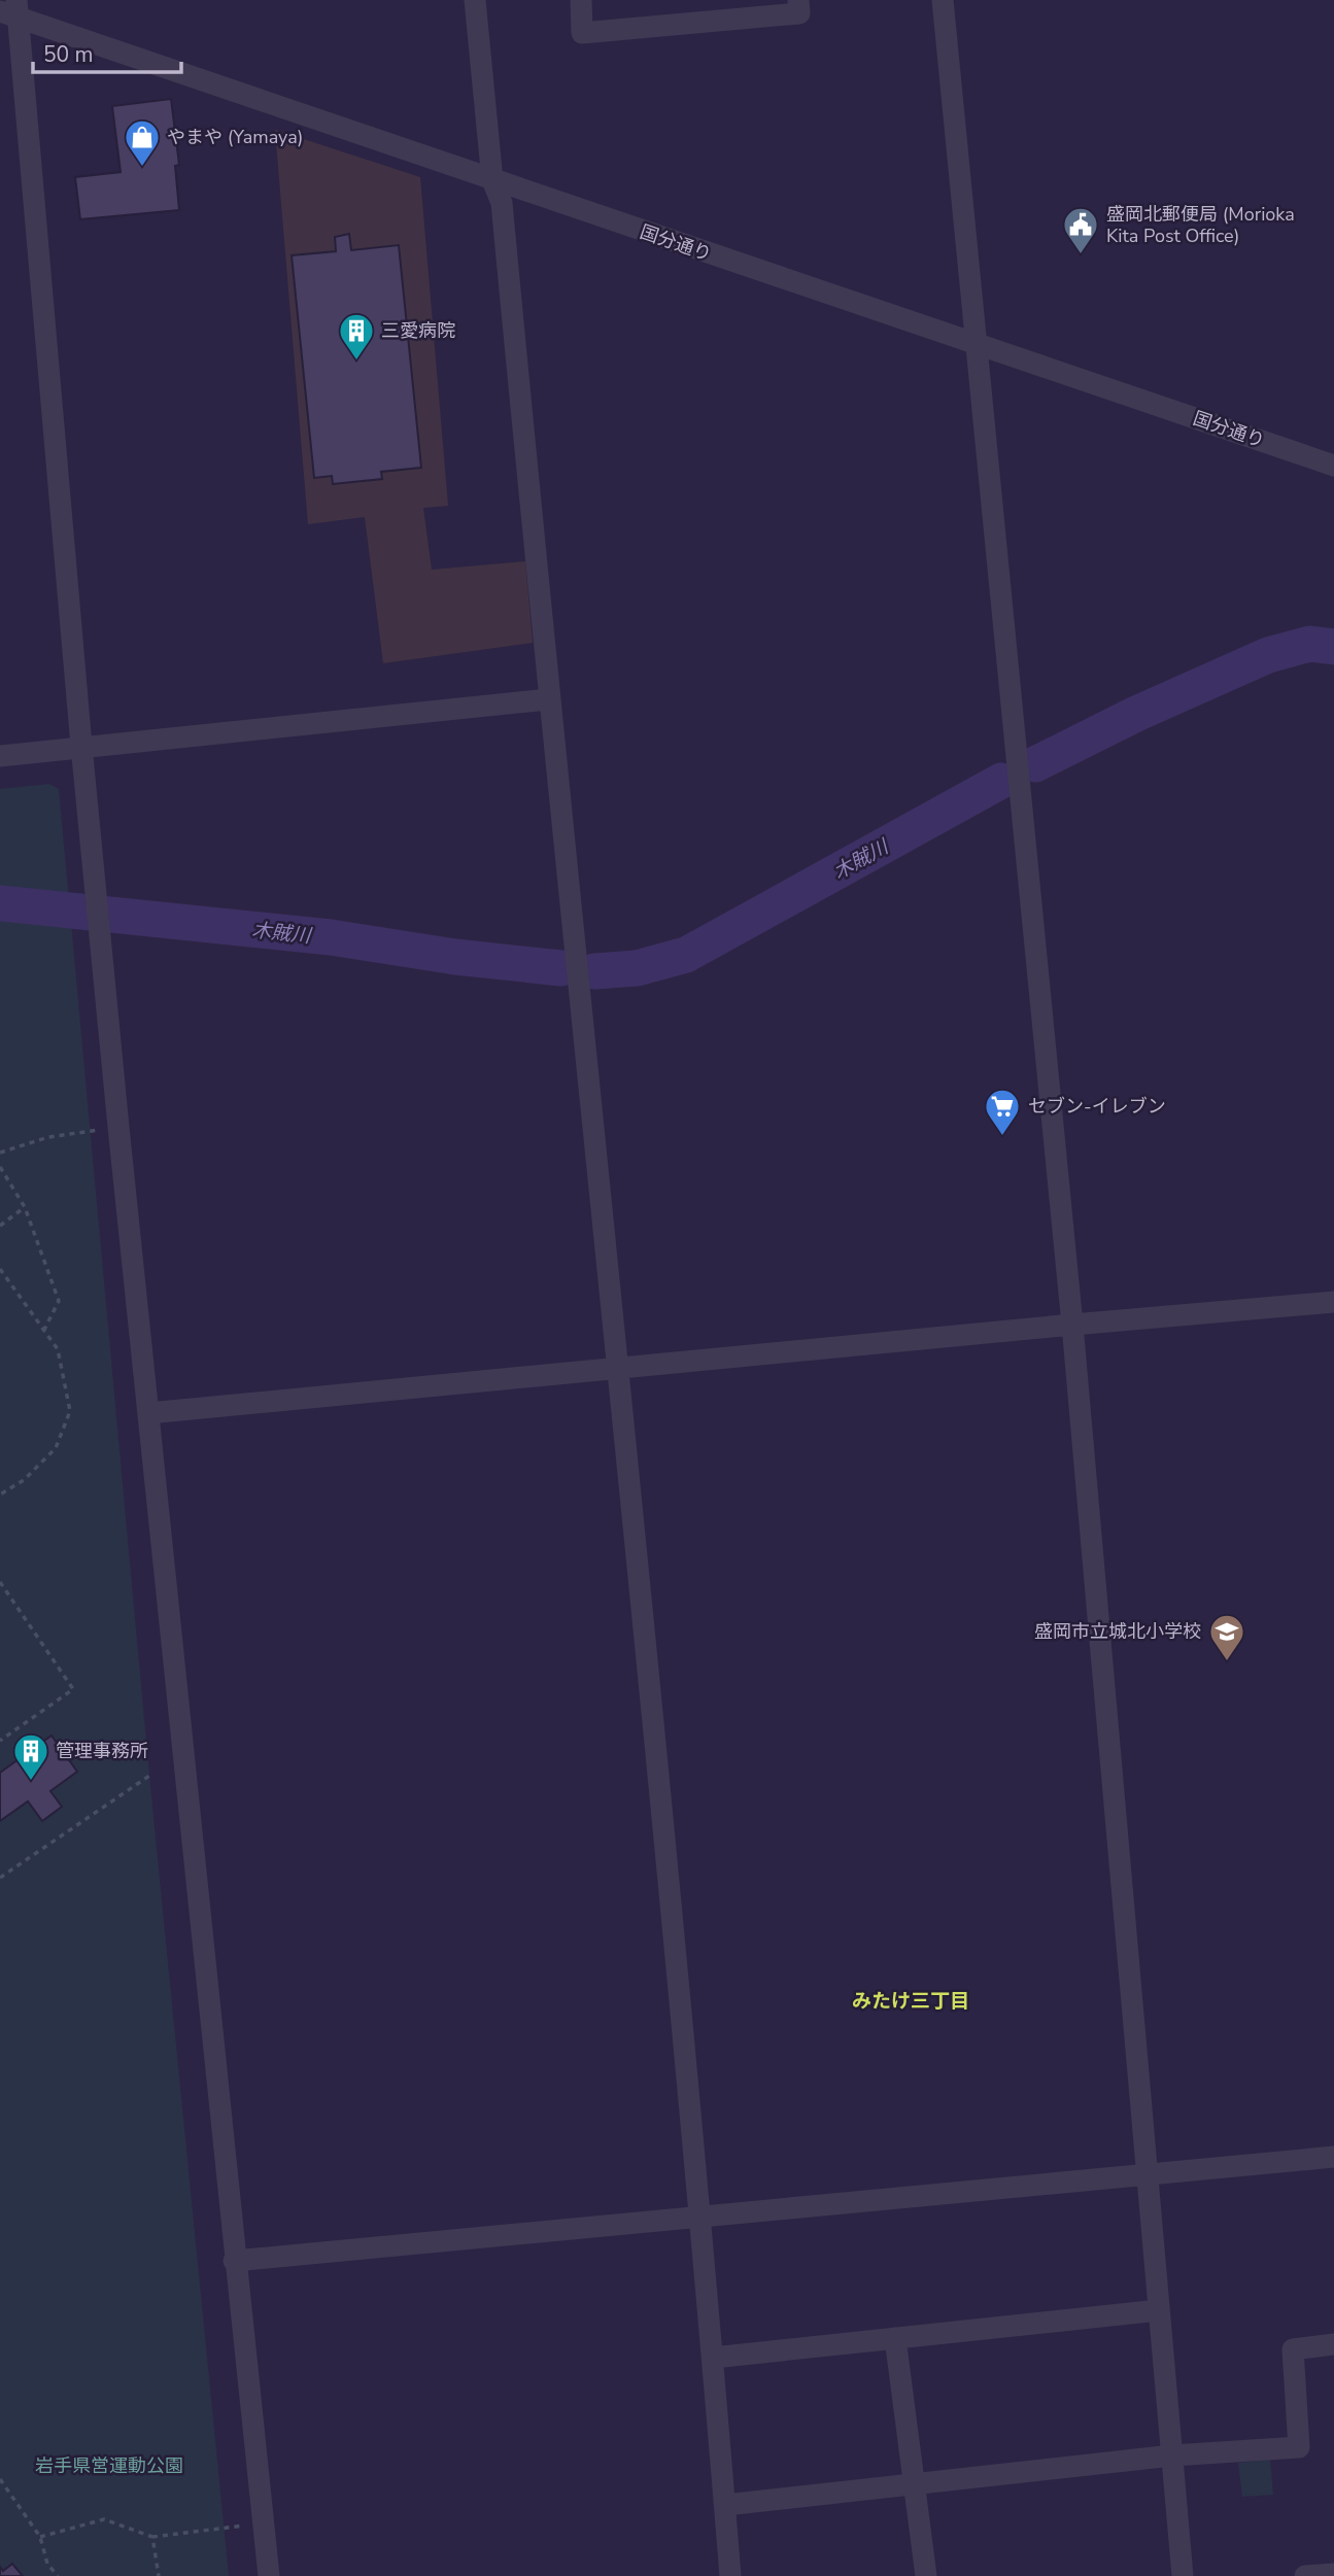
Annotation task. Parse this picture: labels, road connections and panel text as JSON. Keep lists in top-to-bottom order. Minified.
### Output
{"streets":{"street":["国分通り"]},"districts":["みたけ三丁目"],"water":["木賊川"],"parks":["岩手県営運動公園"],"places":{"shop":["やまや (Yamaya)"],"public building":["盛岡北郵便局 (Morioka Kita Post Office)"],"building":["三愛病院","管理事務所"],"supermarket":["セブン-イレブン"],"school or university":["盛岡市立城北小学校"]},"scale_bar":"50 m"}
